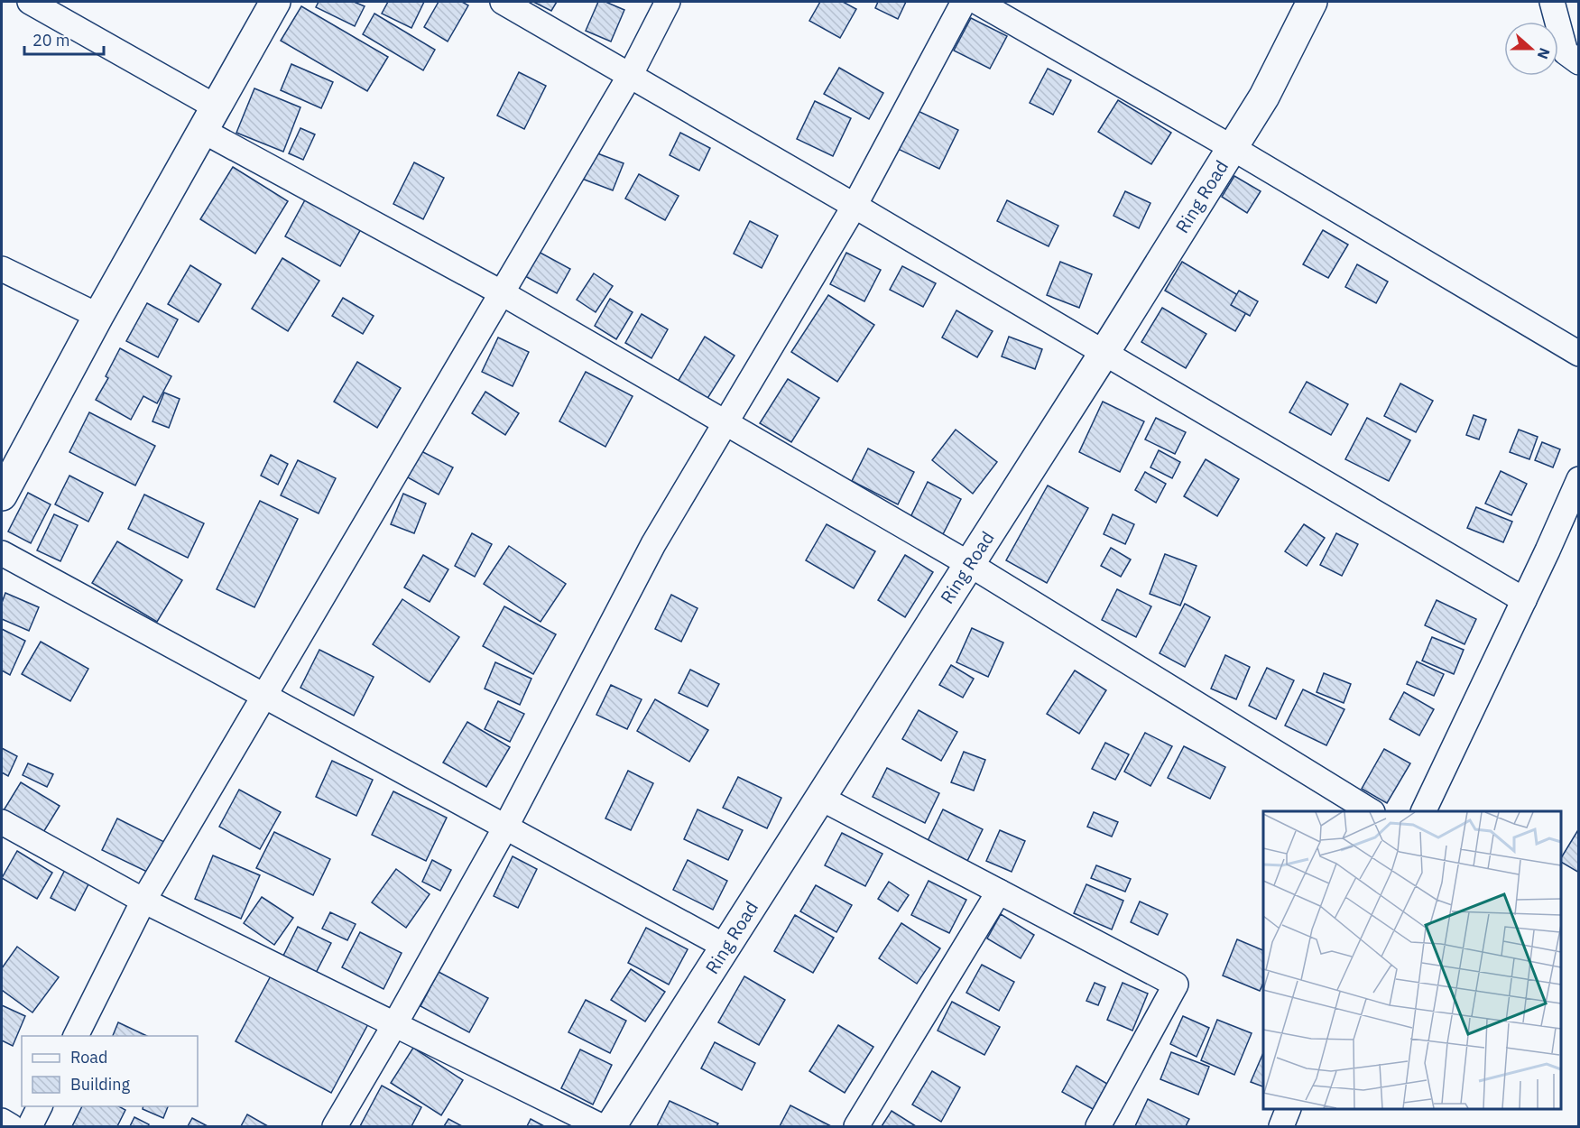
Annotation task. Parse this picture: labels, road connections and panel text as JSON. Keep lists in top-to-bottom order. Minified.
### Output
{"streets":{"main road":["Ring Road"]},"legend":["Road","Building"],"scale_bar":"20 m","north":"right"}
